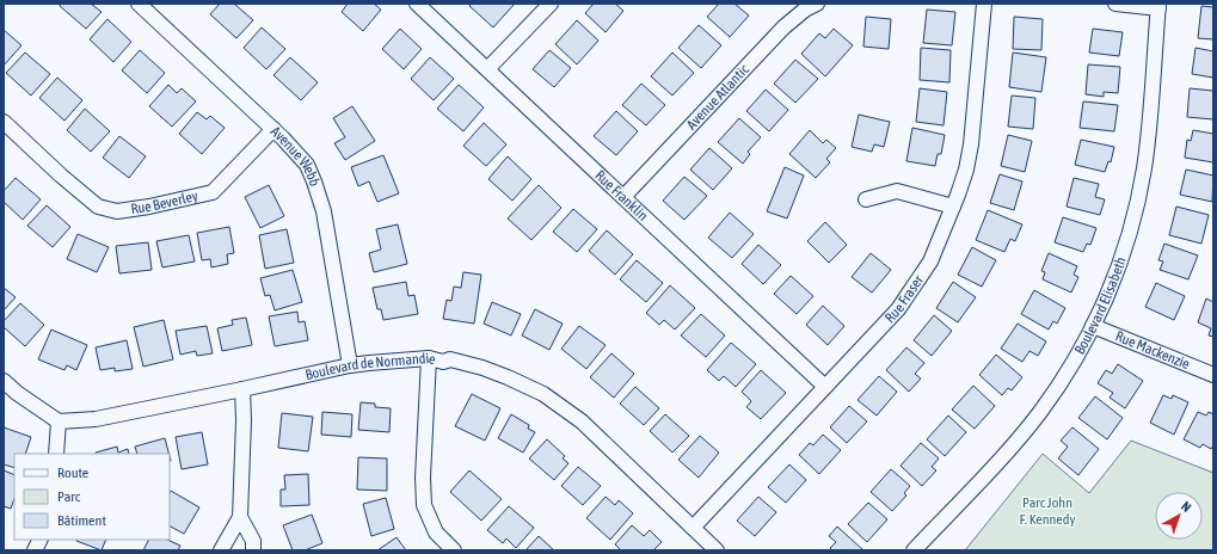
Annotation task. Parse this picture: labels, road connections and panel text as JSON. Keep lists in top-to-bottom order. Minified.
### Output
{"streets":{"street":["Avenue Atlantic","Avenue Webb","Rue Franklin","Rue Beverley","Rue Fraser","Boulevard Elisabeth","Rue Mackenzie","Boulevard de Normandie"]},"crossings":[["Avenue Atlantic","Rue Franklin"],["Avenue Webb","Rue Beverley"],["Avenue Webb","Boulevard de Normandie"],["Rue Franklin","Rue Fraser"],["Rue Fraser","Boulevard de Normandie"],["Boulevard Elisabeth","Rue Mackenzie"]],"parks":["Parc John F. Kennedy"],"legend":["Route","Parc","Bâtiment"],"north":"top right"}
